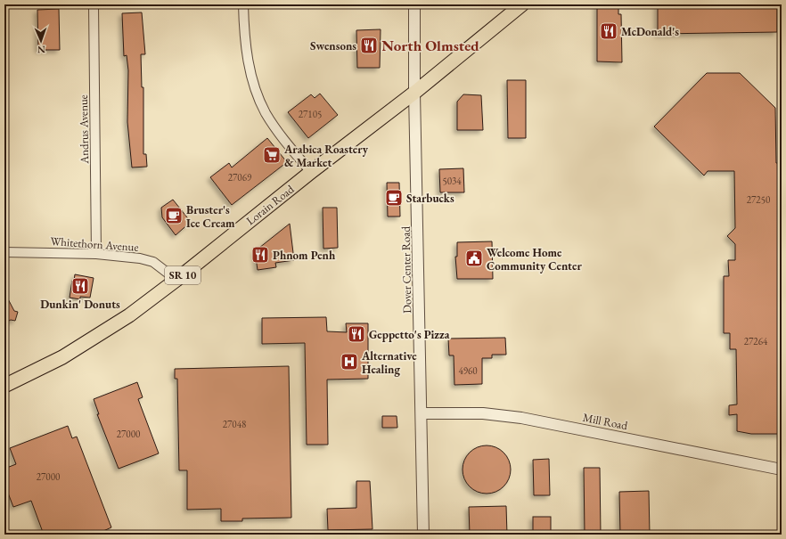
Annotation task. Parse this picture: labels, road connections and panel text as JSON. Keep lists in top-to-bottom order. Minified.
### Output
{"streets":{"main road":["Lorain Road","SR 10"],"street":["Andrus Avenue","Whitethorn Avenue","Dover Center Road","Mill Road"]},"crossings":[["Andrus Avenue","Whitethorn Avenue"],["Lorain Road","Whitethorn Avenue"],["Lorain Road","Dover Center Road"],["Dover Center Road","Mill Road"]],"districts":["North Olmsted"],"places":{"restaurant":["McDonald's","Swensons","Phnom Penh","Dunkin' Donuts","Geppetto's Pizza"],"supermarket":["Arabica Roastery & Market"],"cafe":["Starbucks","Bruster's Ice Cream"],"public building":["Welcome Home Community Center"],"hospital":["Alternative Healing"]},"house_numbers":["27105","27069","5034","27250","27264","4960","27048","27000","27000"],"north":"bottom"}
